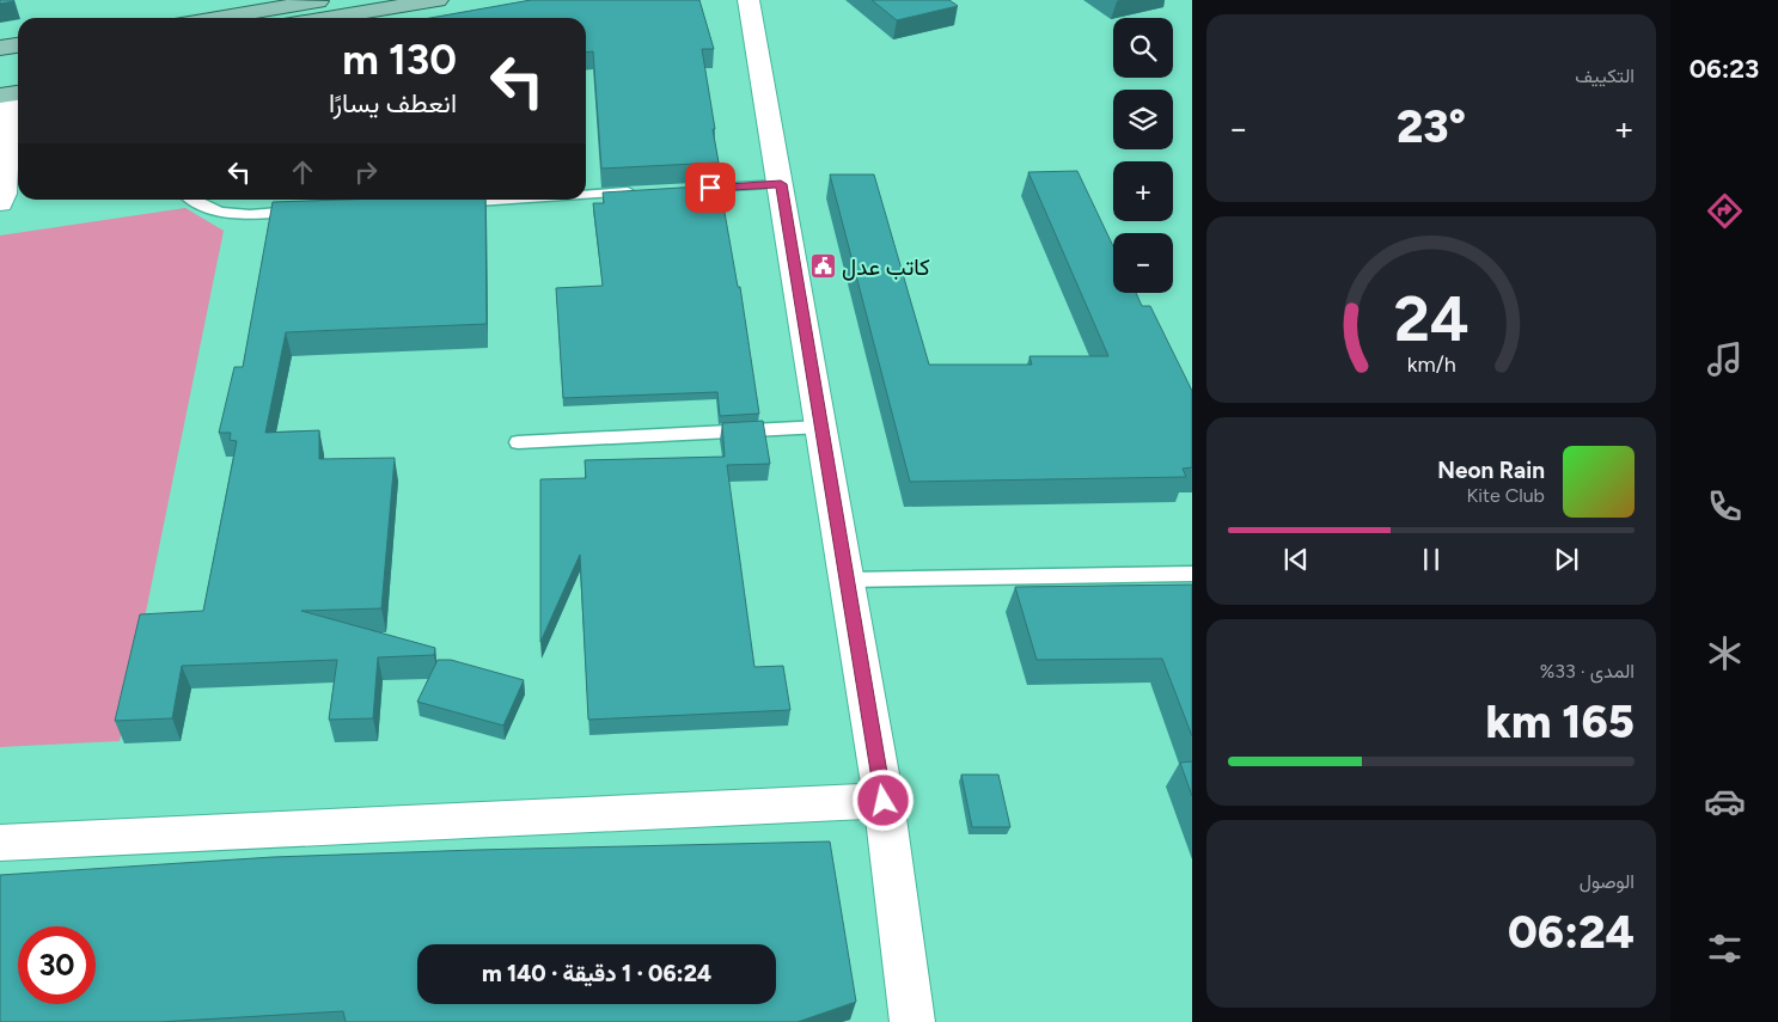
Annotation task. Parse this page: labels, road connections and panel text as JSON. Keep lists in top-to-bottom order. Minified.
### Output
{"places":{"public building":["كاتب عدل"]},"page":{"tabs":"06:23","tile":["التكييف",["المدى · 33%","165 km"],["الوصول","06:24"]],"map_buttons":["+","−"],"turn":["130 m","انعطف يسارًا"],"heat":["−","23°","+"],"song":["Neon Rain","Kite Club"],"limit":"30","trip":"06:24 · 1 دقيقة · 140 m","gauge":["24","km/h"]}}
